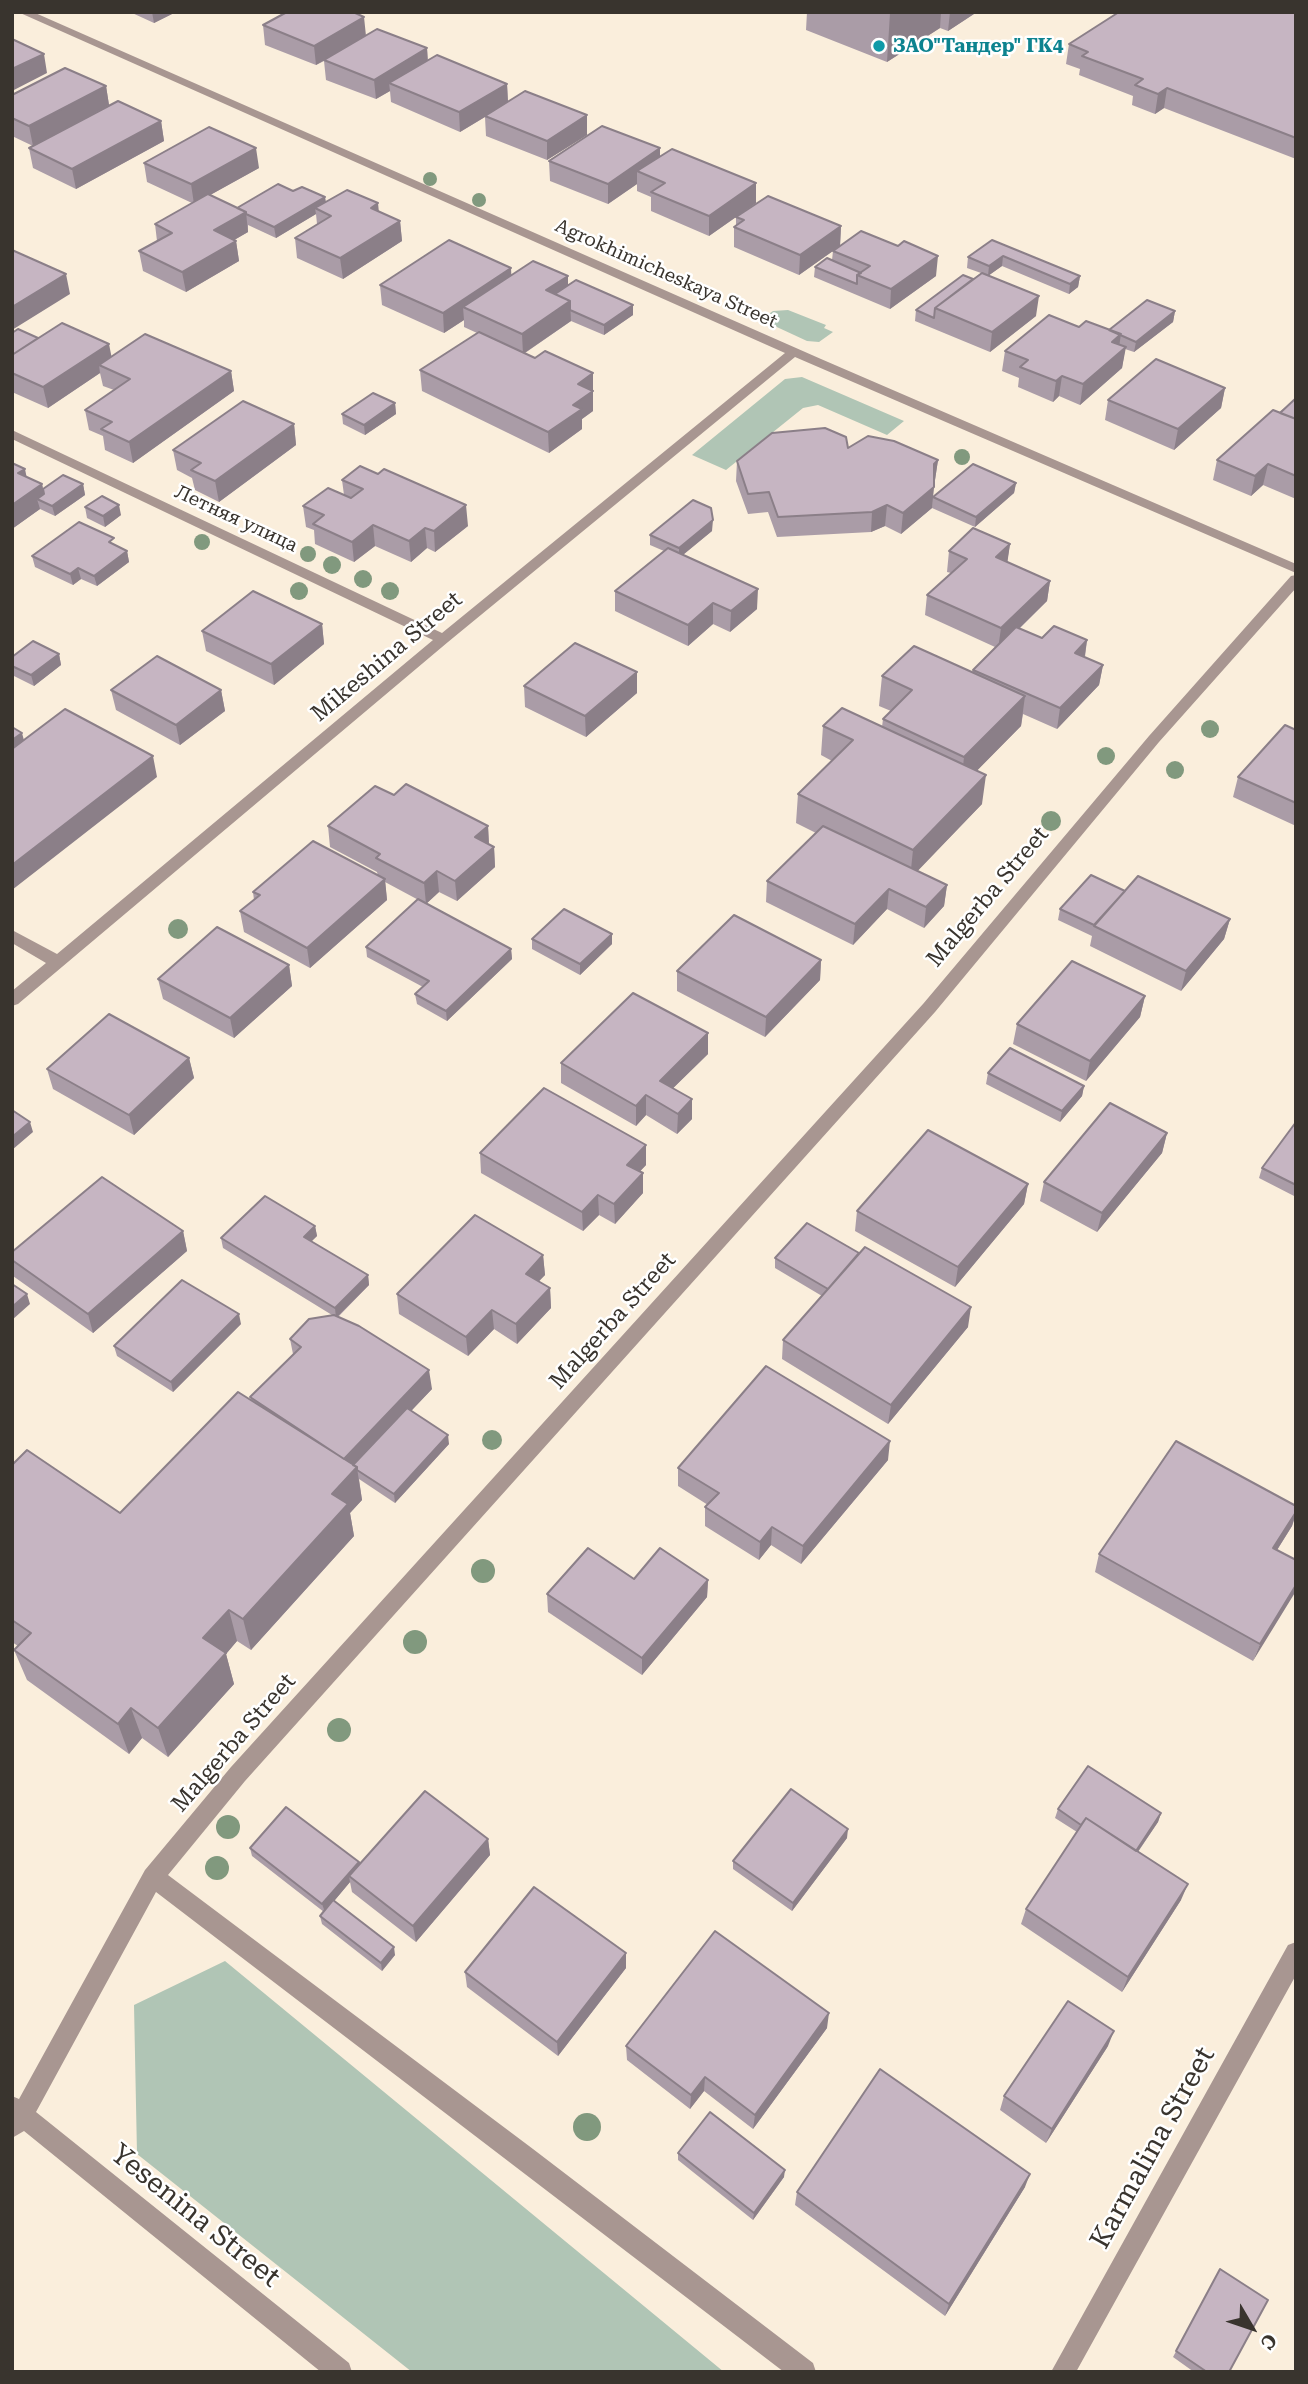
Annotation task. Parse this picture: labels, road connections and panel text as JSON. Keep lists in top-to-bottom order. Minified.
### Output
{"streets":{"street":["Agrokhimicheskaya Street","Летняя улица","Mikeshina Street","Malgerba Street","Karmalina Street","Yesenina Street"]},"crossings":[["Agrokhimicheskaya Street","Mikeshina Street"],["Летняя улица","Mikeshina Street"],["Malgerba Street","Yesenina Street"]],"places":["ЗАО\"Тандер\" ГК4"],"north":"bottom right"}
